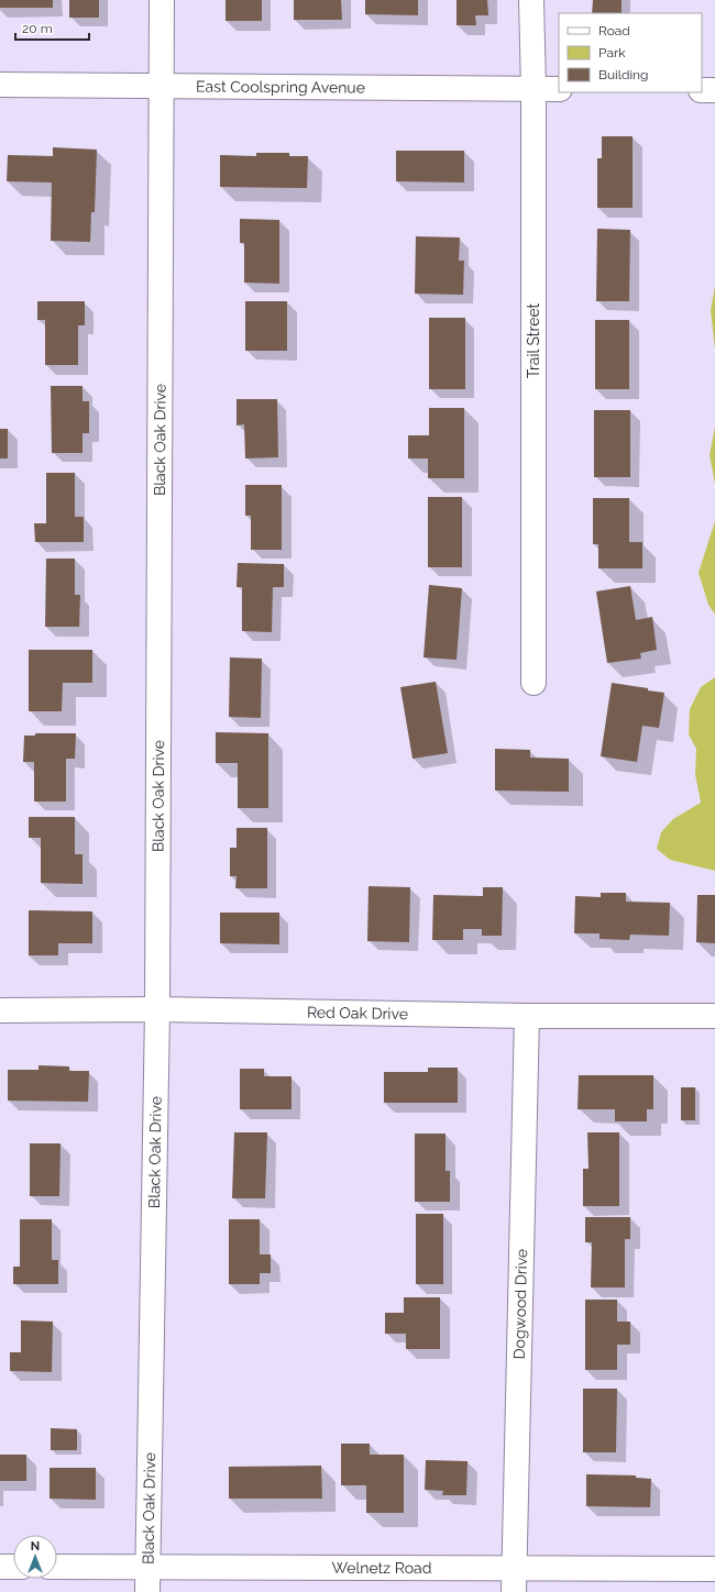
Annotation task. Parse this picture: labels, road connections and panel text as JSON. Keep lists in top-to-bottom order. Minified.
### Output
{"streets":{"street":["East Coolspring Avenue","Trail Street","Black Oak Drive","Red Oak Drive","Dogwood Drive","Welnetz Road"]},"crossings":[["East Coolspring Avenue","Trail Street"],["East Coolspring Avenue","Black Oak Drive"],["Black Oak Drive","Red Oak Drive"],["Black Oak Drive","Welnetz Road"],["Red Oak Drive","Dogwood Drive"],["Dogwood Drive","Welnetz Road"]],"legend":["Road","Park","Building"],"scale_bar":"20 m","north":"top"}
